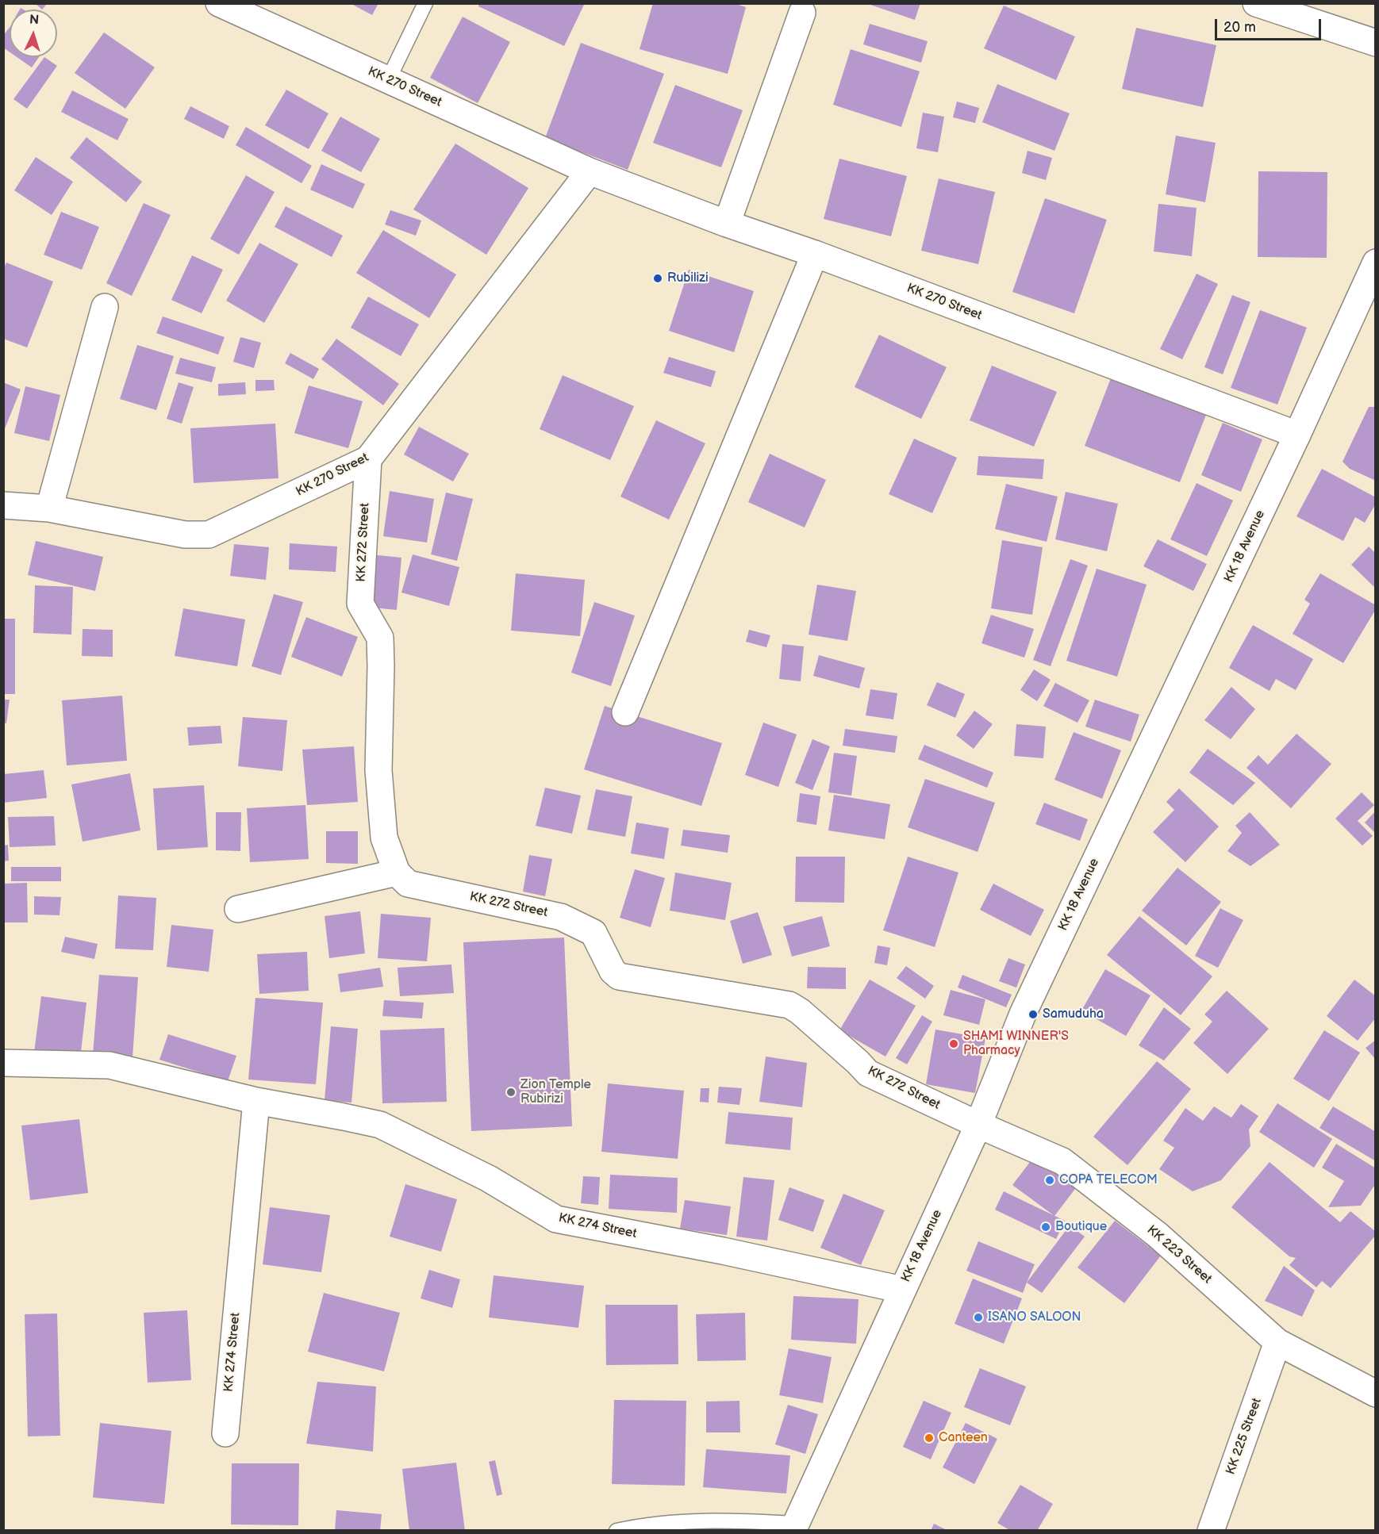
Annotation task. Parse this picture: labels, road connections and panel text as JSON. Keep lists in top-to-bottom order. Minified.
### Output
{"streets":{"street":["KK 270 Street","KK 272 Street","KK 18 Avenue","KK 274 Street","KK 223 Street","KK 225 Street"]},"crossings":[["KK 270 Street","KK 272 Street"],["KK 270 Street","KK 18 Avenue"],["KK 272 Street","KK 18 Avenue"],["KK 272 Street","KK 223 Street"],["KK 18 Avenue","KK 274 Street"],["KK 18 Avenue","KK 223 Street"],["KK 223 Street","KK 225 Street"]],"places":["Rubilizi","Samuduha","SHAMI WINNER'S Pharmacy","Zion Temple Rubirizi","COPA TELECOM","Boutique","ISANO SALOON","Canteen"],"scale_bar":"20 m","north":"top"}
